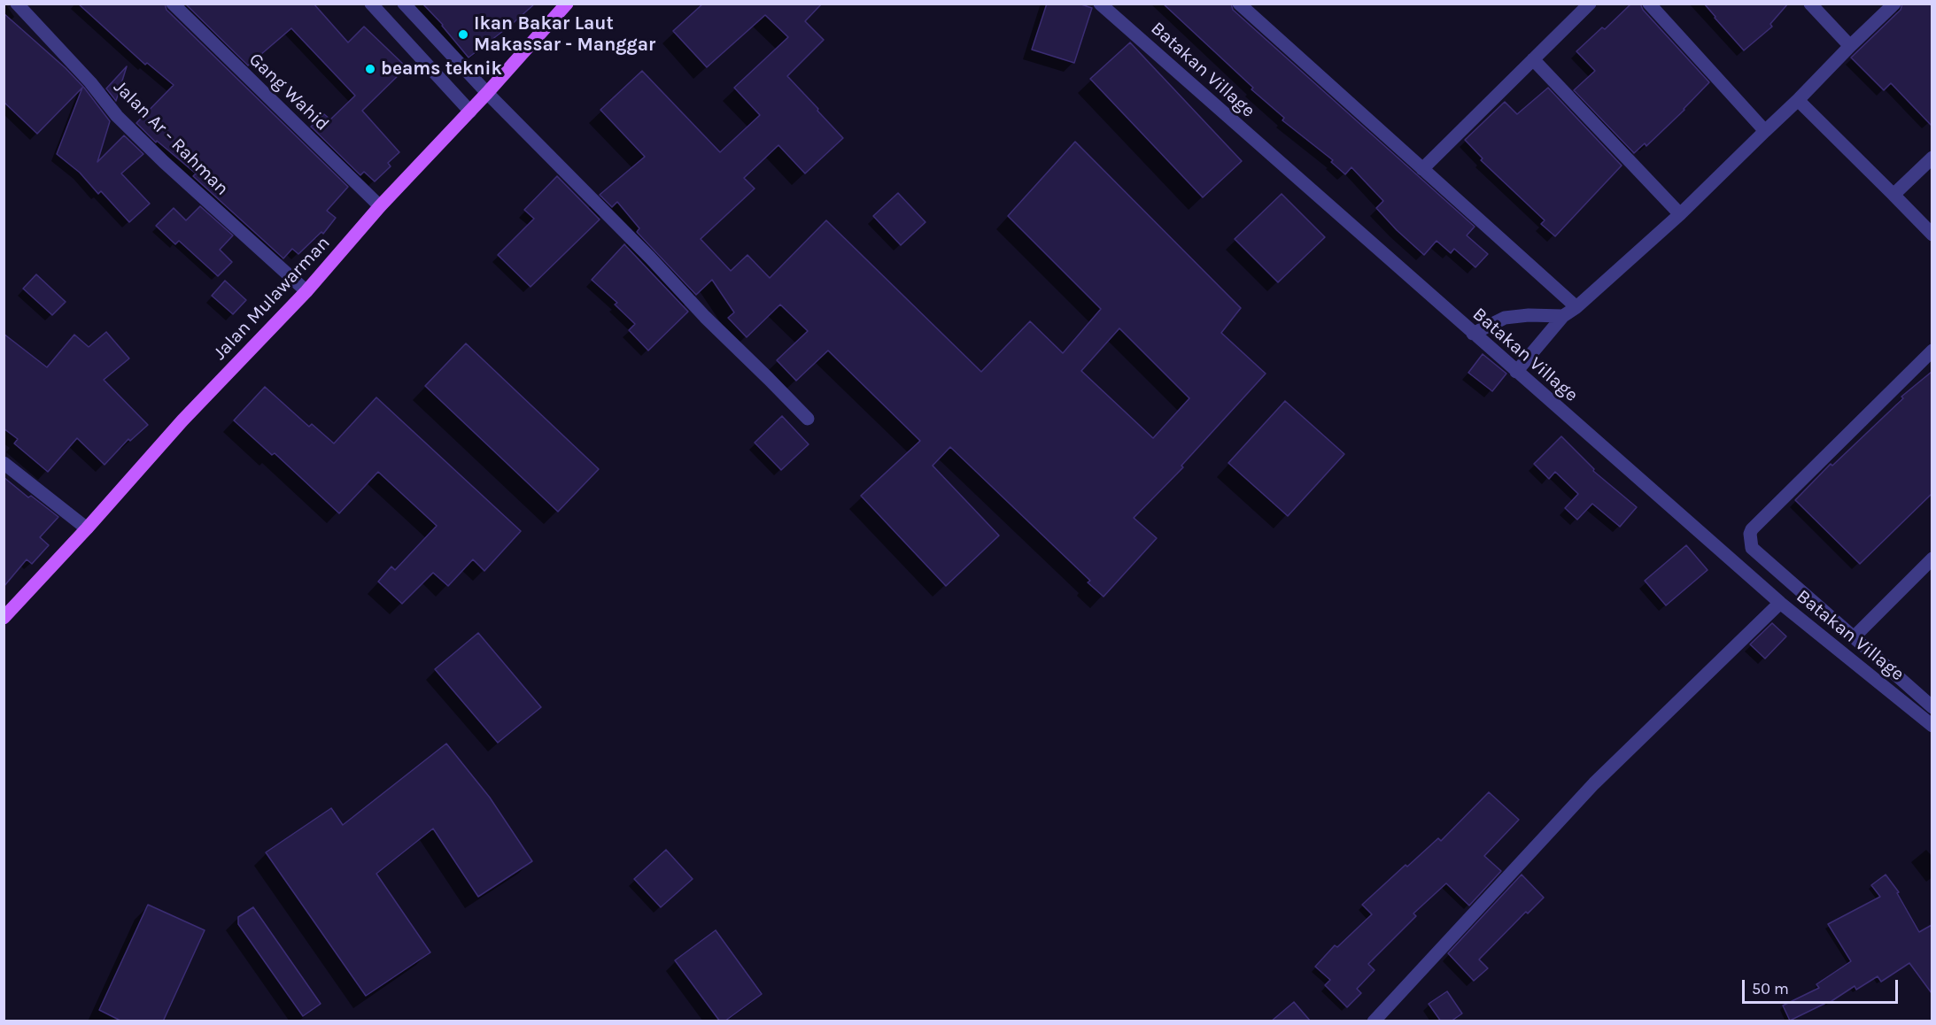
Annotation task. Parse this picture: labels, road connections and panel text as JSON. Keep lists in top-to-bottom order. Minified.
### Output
{"streets":{"main road":["Jalan Mulawarman"],"street":["Batakan Village","Gang Wahid","Jalan Ar - Rahman"]},"crossings":[["Gang Wahid","Jalan Mulawarman"],["Jalan Ar - Rahman","Jalan Mulawarman"]],"places":["Ikan Bakar Laut Makassar - Manggar","beams teknik"],"scale_bar":"50 m"}
